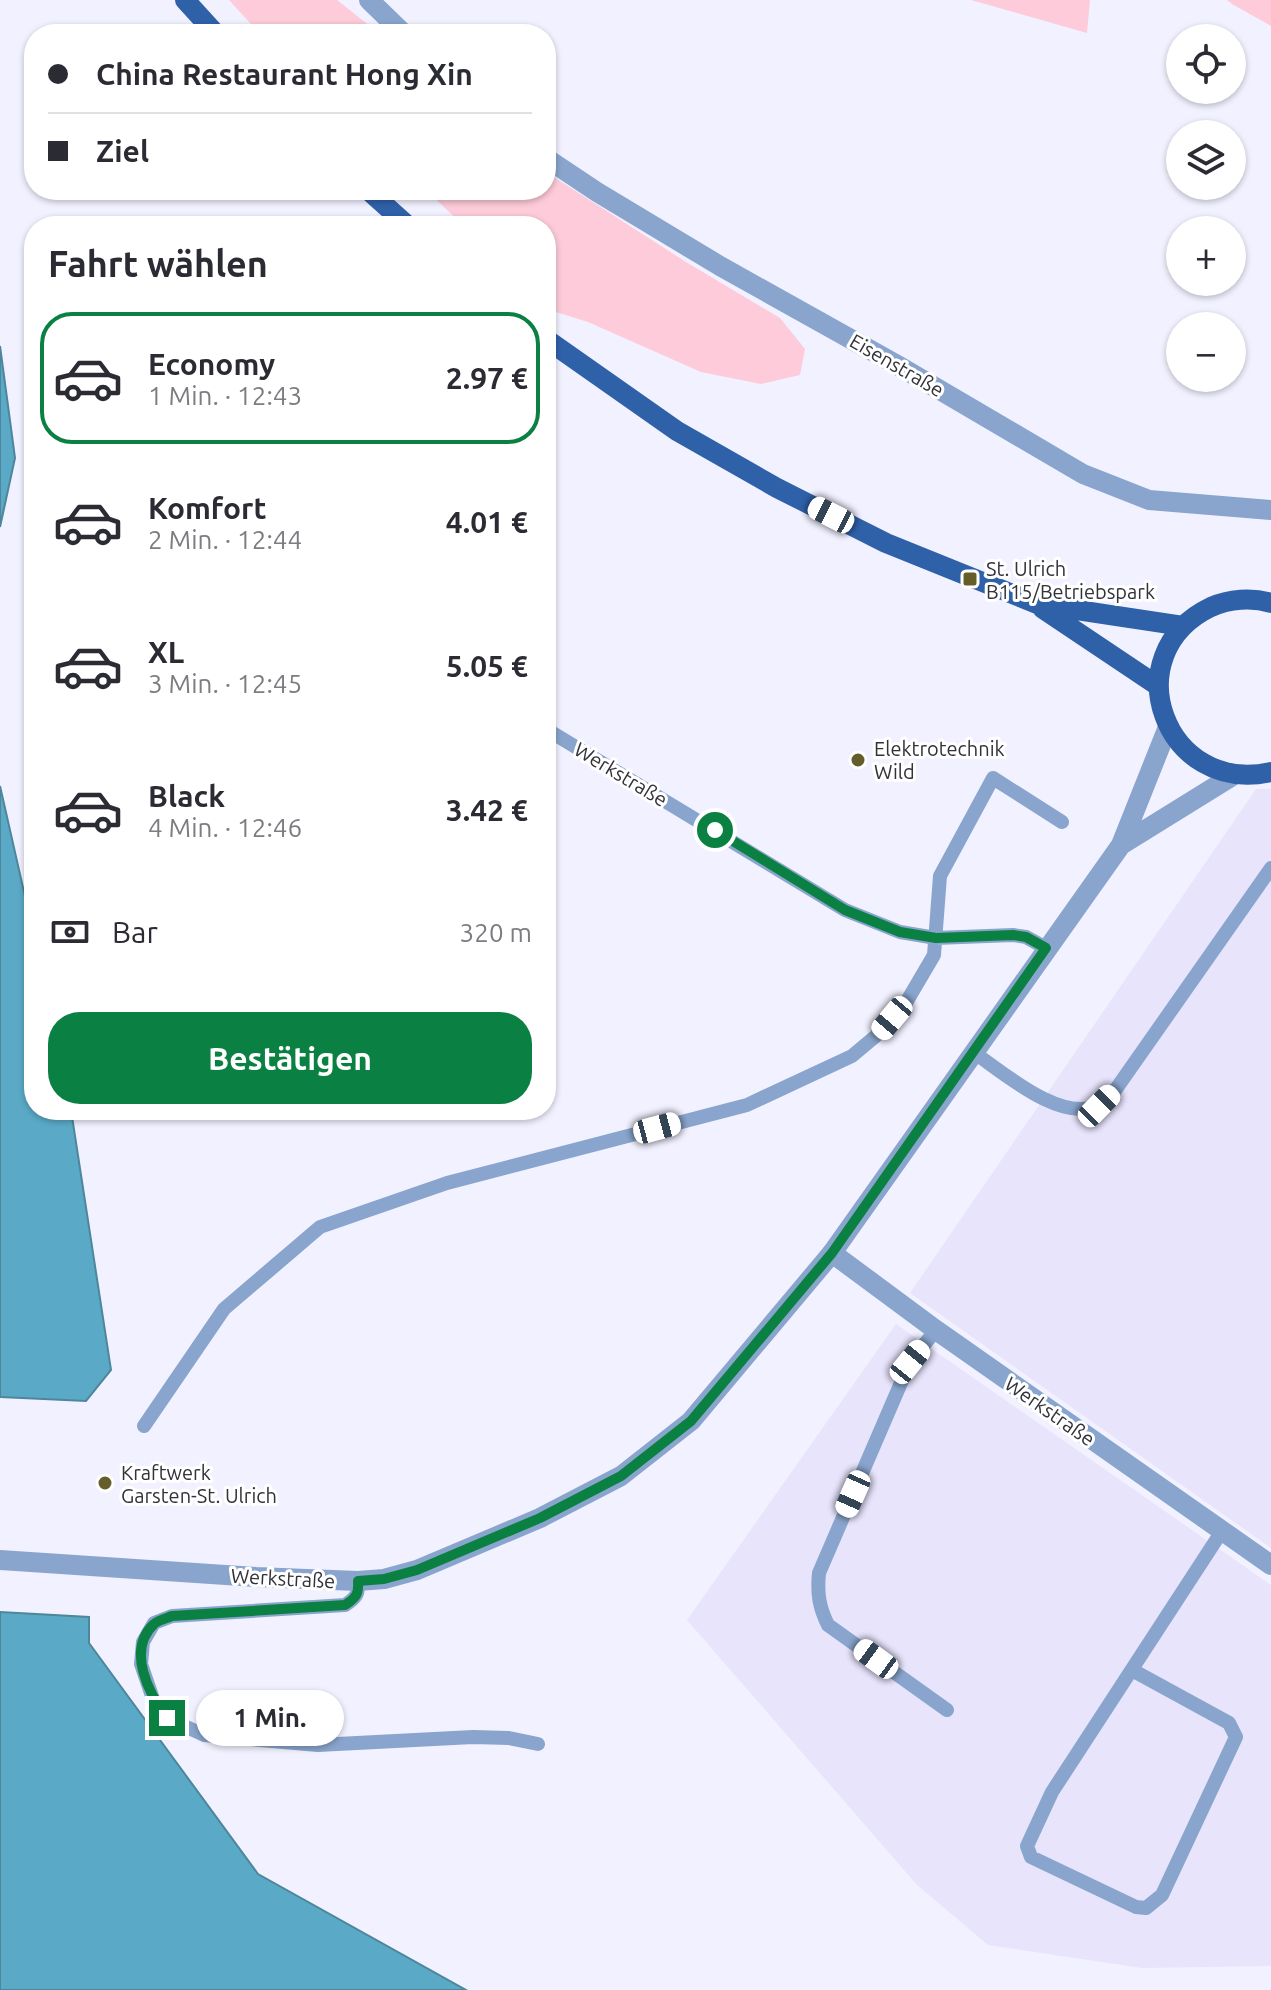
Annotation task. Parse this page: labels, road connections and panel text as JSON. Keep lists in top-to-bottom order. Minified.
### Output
{"streets":{"street":["Eisenstraße","Werkstraße"]},"places":{"transit":["St. Ulrich B115/Betriebspark"],"other":["Elektrotechnik Wild","Kraftwerk Garsten-St. Ulrich"]},"page":{"map_buttons":["+","−"],"banner":["China Restaurant Hong Xin","Ziel"],"heading":"Fahrt wählen","list":[{"name":"Economy","note":"1 Min. · 12:43","value":"2.97 €"},{"name":"Komfort","note":"2 Min. · 12:44","value":"4.01 €"},{"name":"XL","note":"3 Min. · 12:45","value":"5.05 €"},{"name":"Black","note":"4 Min. · 12:46","value":"3.42 €"}],"pay":["Bar","320 m"],"buttons":"Bestätigen","bubble":"1 Min."}}
